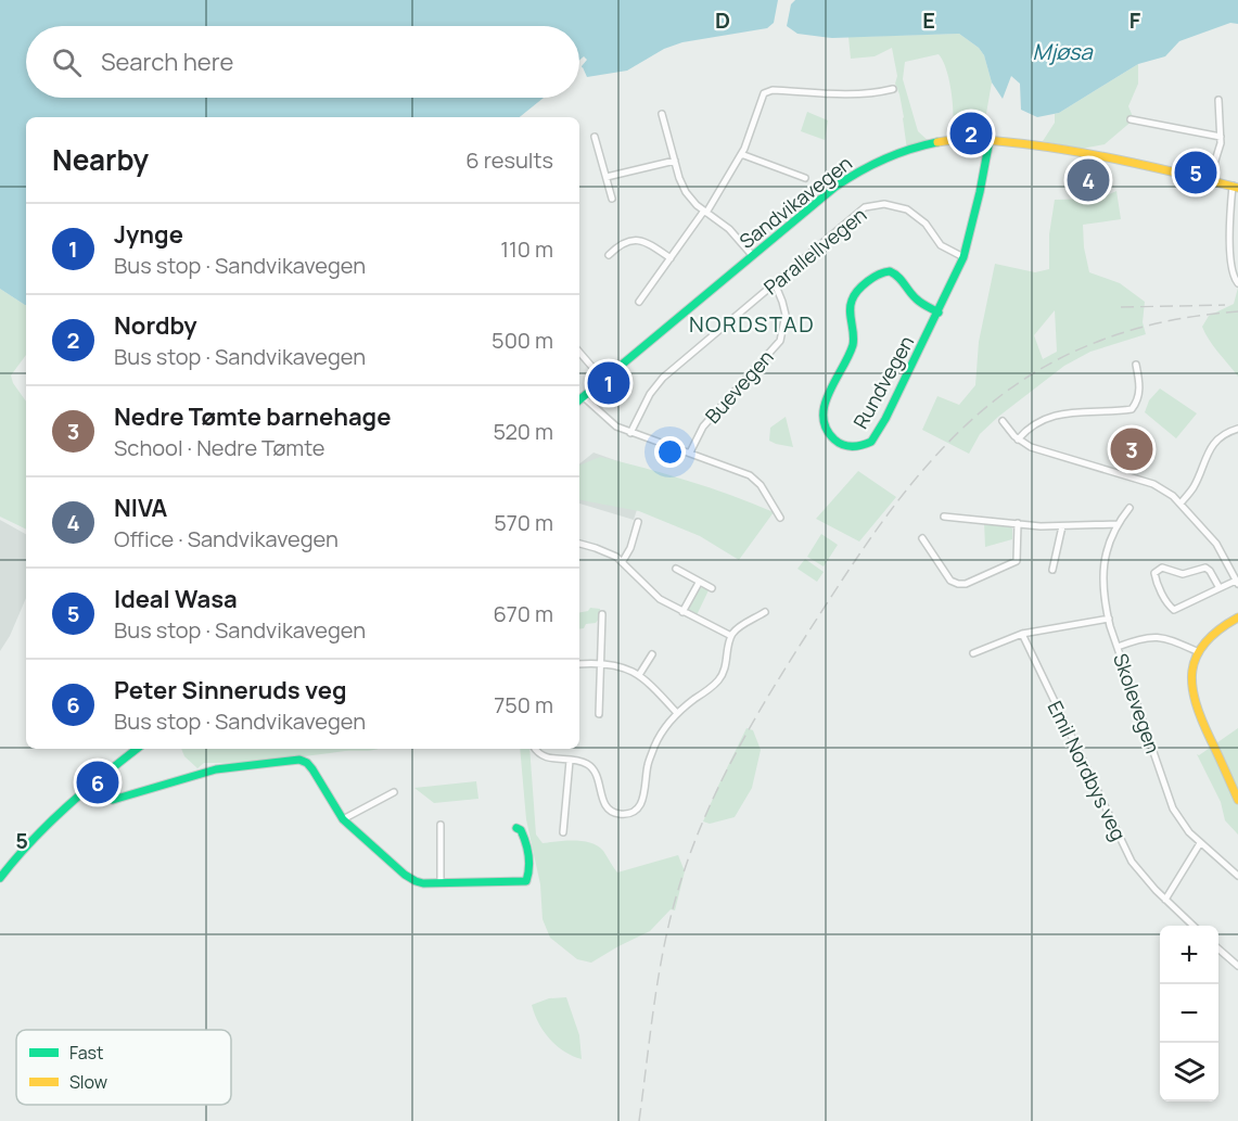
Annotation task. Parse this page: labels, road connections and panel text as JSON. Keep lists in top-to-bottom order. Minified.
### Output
{"streets":{"street":["Sandvikavegen","Parallellvegen","Rundvegen","Buevegen","Skolevegen","Emil Nordbys veg"]},"crossings":[["Sandvikavegen","Rundvegen"],["Parallellvegen","Rundvegen"],["Parallellvegen","Buevegen"]],"districts":["NORDSTAD"],"water":["Mjøsa"],"legend":["Fast","Slow"],"page":{"search":"Search here","pins":["2","5","4","1","3","6"],"heading":["Nearby","6 results"],"list":[{"mark":"1","name":"Jynge","note":"Bus stop · Sandvikavegen","value":"110 m"},{"mark":"2","name":"Nordby","note":"Bus stop · Sandvikavegen","value":"500 m"},{"mark":"3","name":"Nedre Tømte barnehage","note":"School · Nedre Tømte","value":"520 m"},{"mark":"4","name":"NIVA","note":"Office · Sandvikavegen","value":"570 m"},{"mark":"5","name":"Ideal Wasa","note":"Bus stop · Sandvikavegen","value":"670 m"},{"mark":"6","name":"Peter Sinneruds veg","note":"Bus stop · Sandvikavegen","value":"750 m"}],"map_buttons":["+","−"]},"grid":{"columns":["D","E","F"],"rows":["5"]}}
